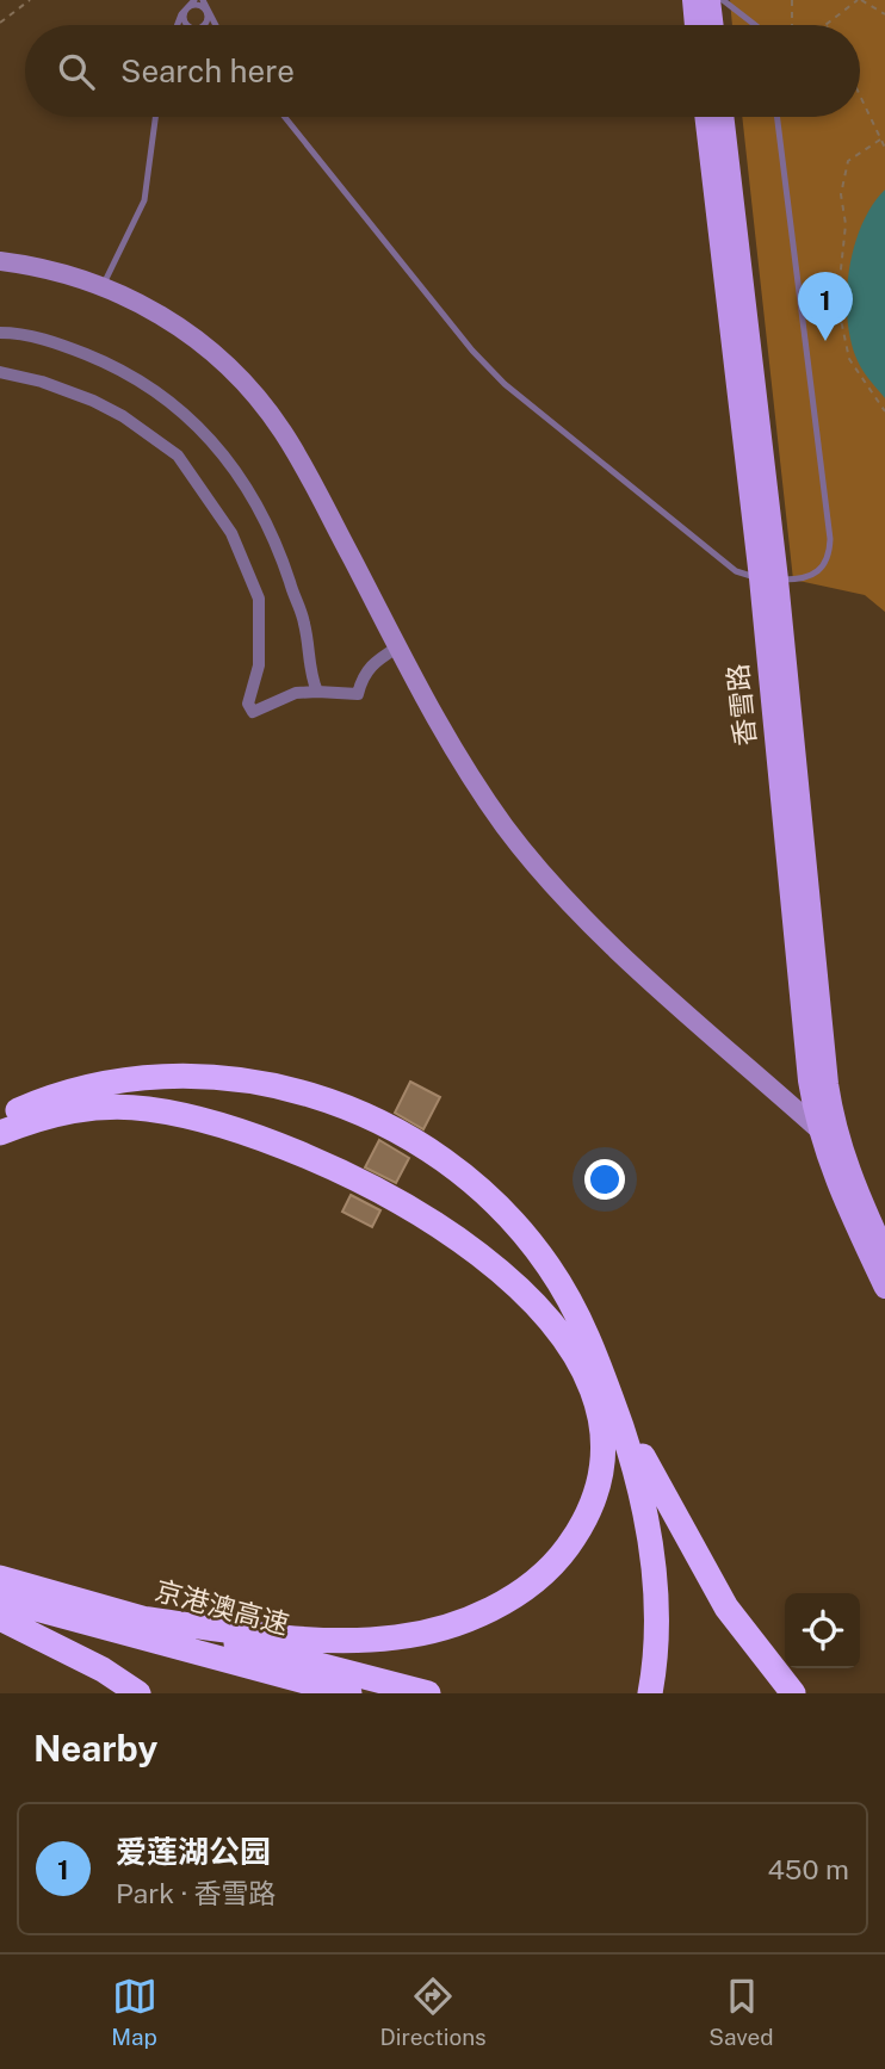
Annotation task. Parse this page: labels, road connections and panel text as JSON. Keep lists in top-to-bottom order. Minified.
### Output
{"streets":{"highway":["京港澳高速"],"main road":["香雪路"]},"page":{"search":"Search here","pins":"1","heading":"Nearby","list":[{"mark":"1","name":"爱莲湖公园","note":"Park · 香雪路","value":"450 m"}],"nav":["Map","Directions","Saved"]}}
